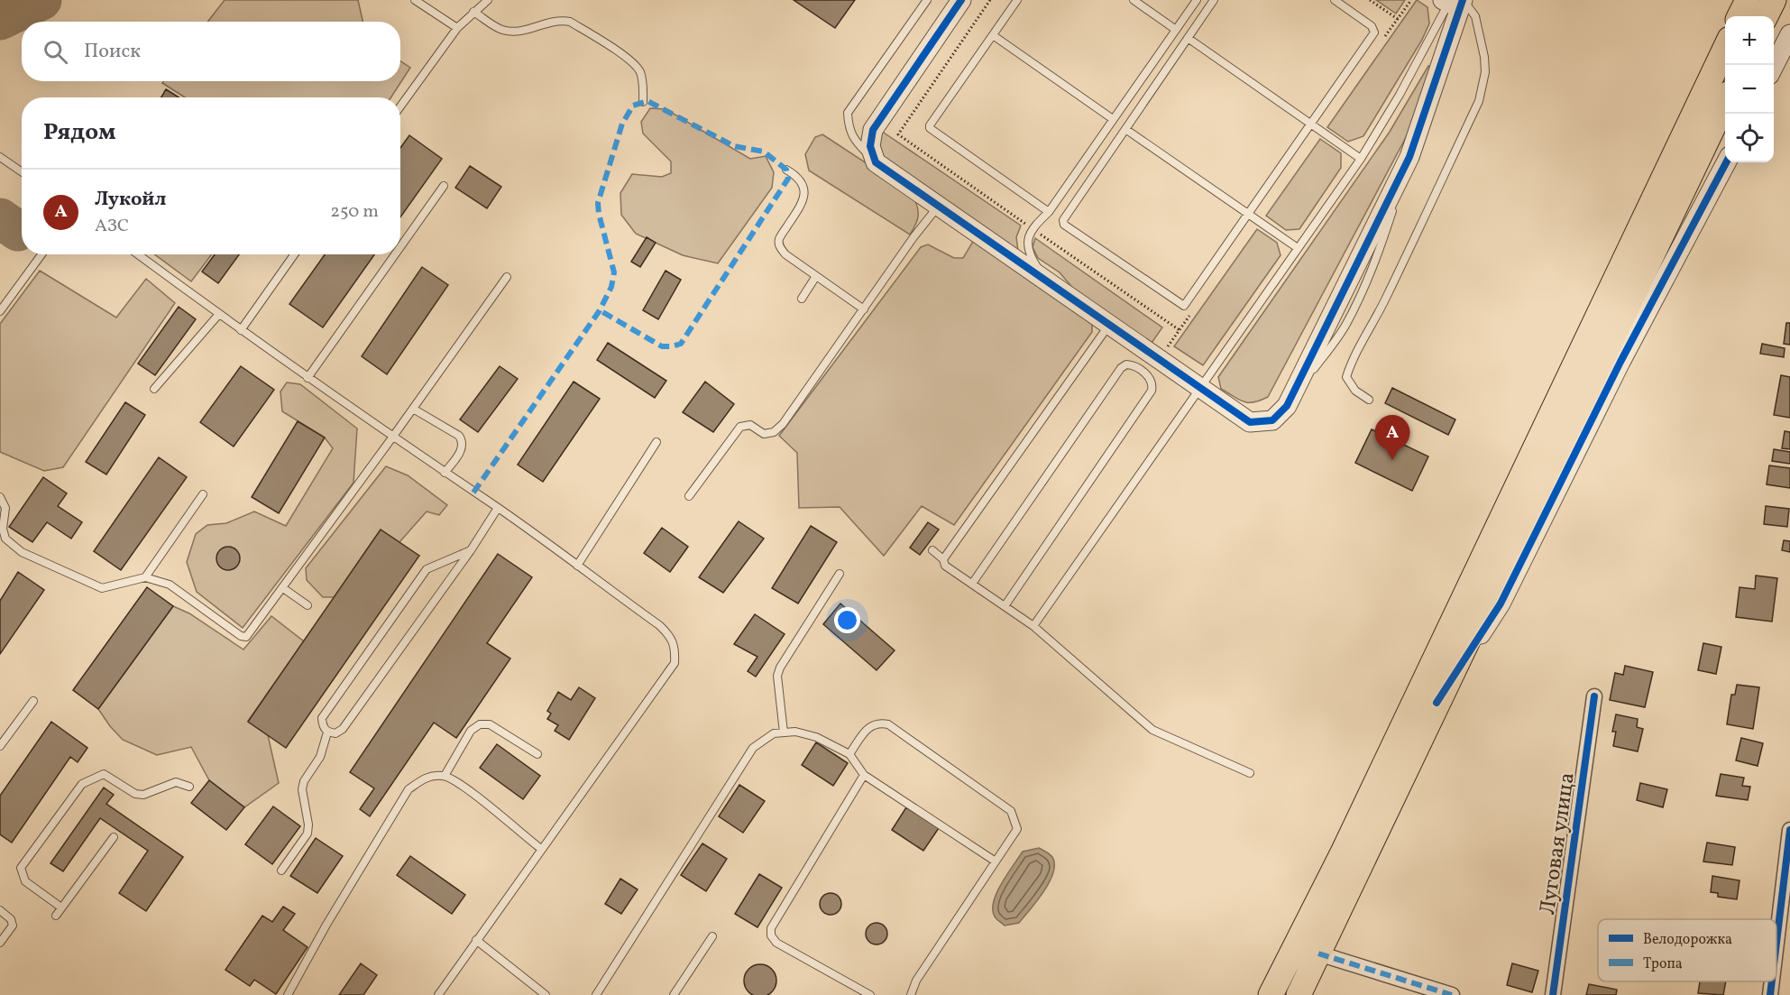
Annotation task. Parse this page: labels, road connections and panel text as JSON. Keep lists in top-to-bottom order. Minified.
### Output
{"streets":{"street":["Луговая улица"]},"legend":["Велодорожка","Тропа"],"page":{"map_buttons":["+","−"],"search":"Поиск","heading":"Рядом","list":[{"mark":"A","name":"Лукойл","note":"АЗС","value":"250 m"}],"pins":"A"}}
